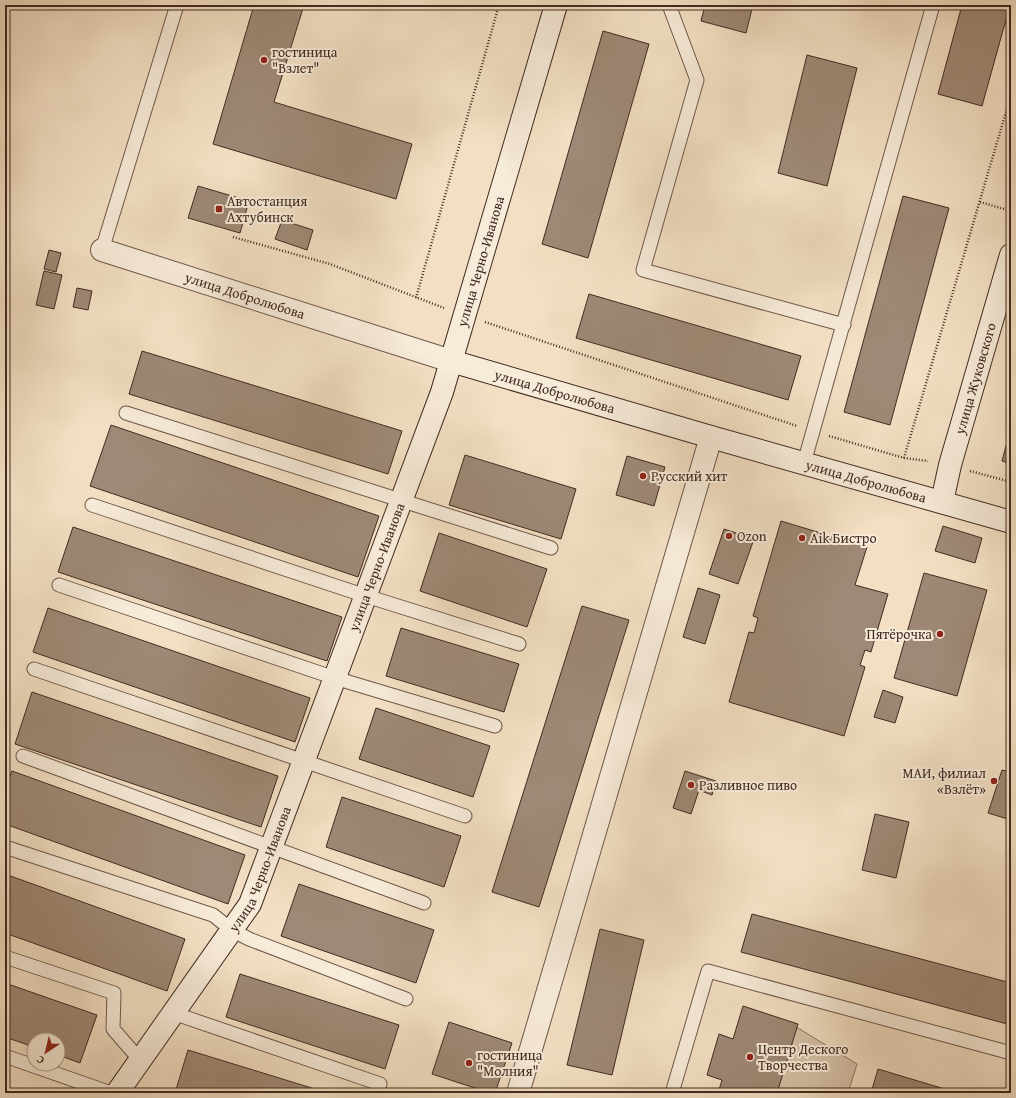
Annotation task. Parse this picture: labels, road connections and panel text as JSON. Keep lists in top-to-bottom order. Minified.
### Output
{"streets":{"street":["улица Черно-Иванова","улица Добролюбова","улица Жуковского"]},"crossings":[["улица Черно-Иванова","улица Добролюбова"],["улица Добролюбова","улица Жуковского"]],"places":{"other":["гостиница \"Взлет\"","Русский хит","Ozon","Aik Бистро","Пятёрочка","МАИ, филиал «Взлёт»","Разливное пиво","Центр Деского Творчества","гостиница \"Молния\""],"transit":["Автостанция Ахтубинск"]},"north":"bottom left"}
